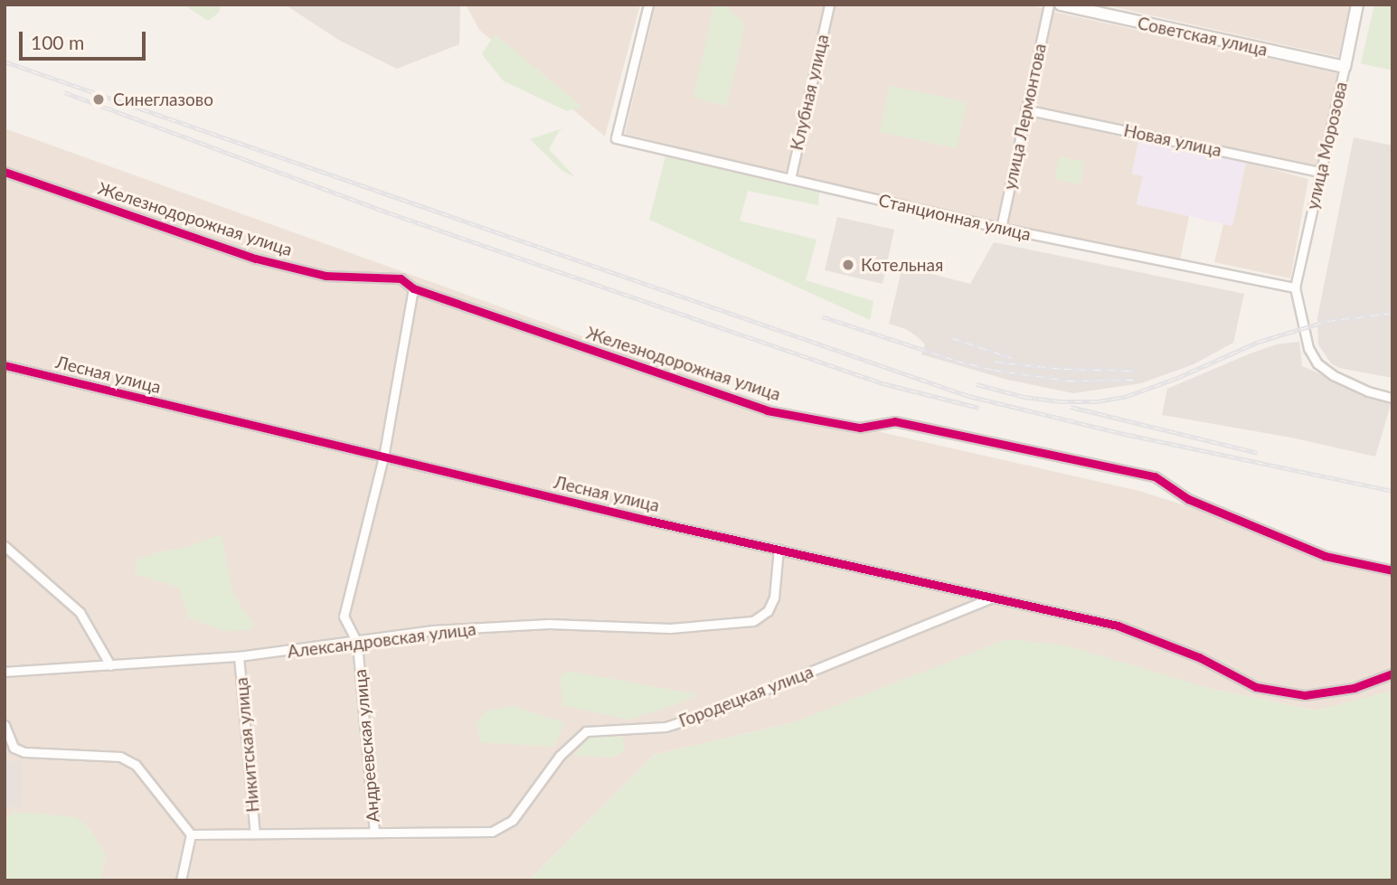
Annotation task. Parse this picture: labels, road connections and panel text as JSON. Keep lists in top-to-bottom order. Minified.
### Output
{"streets":{"street":["Советская улица","Клубная улица","улица Лермонтова","Новая улица","улица Морозова","Станционная улица","Железнодорожная улица","Лесная улица","Александровская улица","Городецкая улица","Никитская улица","Андреевская улица"]},"crossings":[["Советская улица","улица Морозова"],["Клубная улица","Станционная улица"],["улица Лермонтова","Новая улица"],["улица Лермонтова","Станционная улица"],["Новая улица","улица Морозова"],["улица Морозова","Станционная улица"],["Железнодорожная улица","Андреевская улица"],["Лесная улица","Александровская улица"],["Лесная улица","Городецкая улица"],["Лесная улица","Андреевская улица"],["Александровская улица","Никитская улица"],["Александровская улица","Андреевская улица"],["Городецкая улица","Никитская улица"],["Городецкая улица","Андреевская улица"]],"places":["Синеглазово","Котельная"],"scale_bar":"100 m"}
